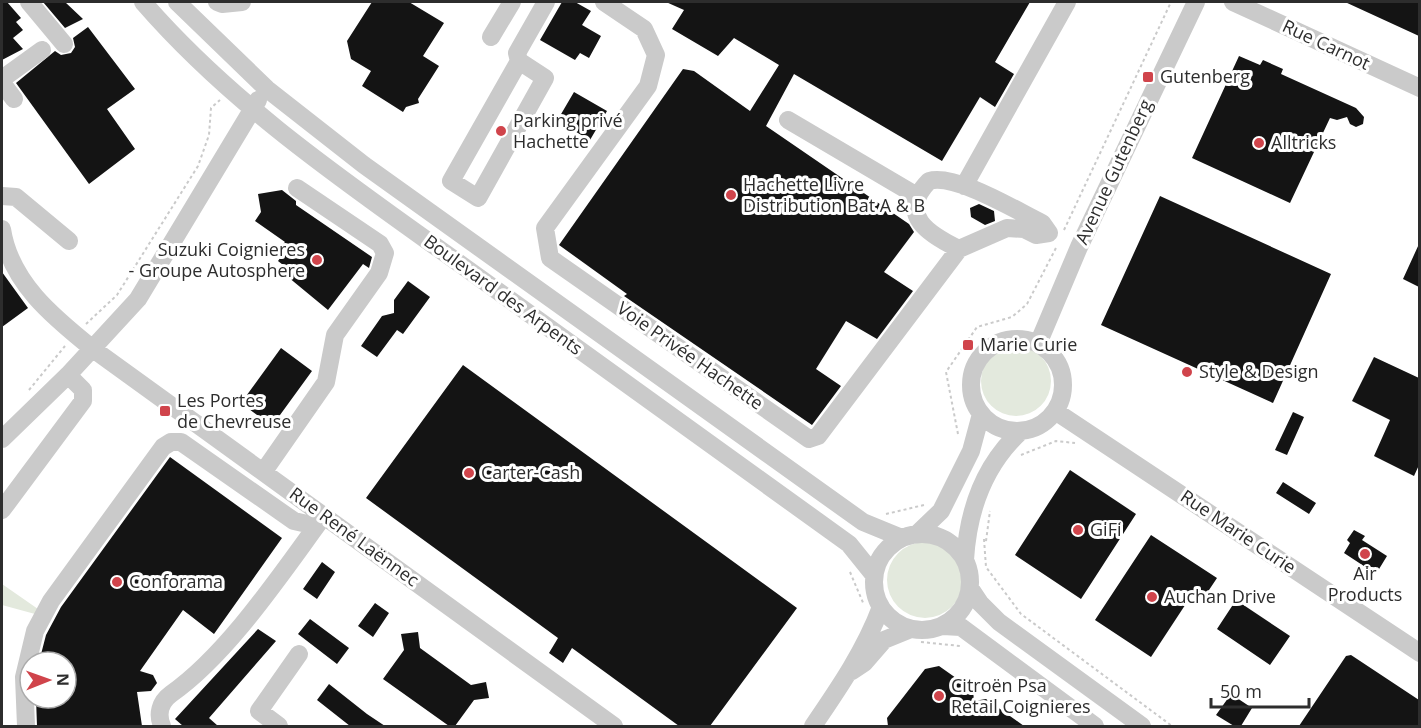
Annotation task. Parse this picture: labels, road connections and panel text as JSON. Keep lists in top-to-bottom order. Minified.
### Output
{"streets":{"street":["Rue Carnot","Avenue Gutenberg","Boulevard des Arpents","Voie Privée Hachette","Rue Marie Curie","Rue René Laënnec"]},"crossings":[["Avenue Gutenberg","Voie Privée Hachette"],["Avenue Gutenberg","Rue Marie Curie"]],"places":{"transit":["Gutenberg","Marie Curie","Les Portes de Chevreuse"],"other":["Parking privé Hachette","Alltricks","Hachette Livre Distribution Bat A & B","Suzuki Coignieres - Groupe Autosphere","Style & Design","Carter-Cash","GiFi","Air Products","Conforama","Auchan Drive","Citroën Psa Retail Coignieres"]},"scale_bar":"50 m","north":"right"}
